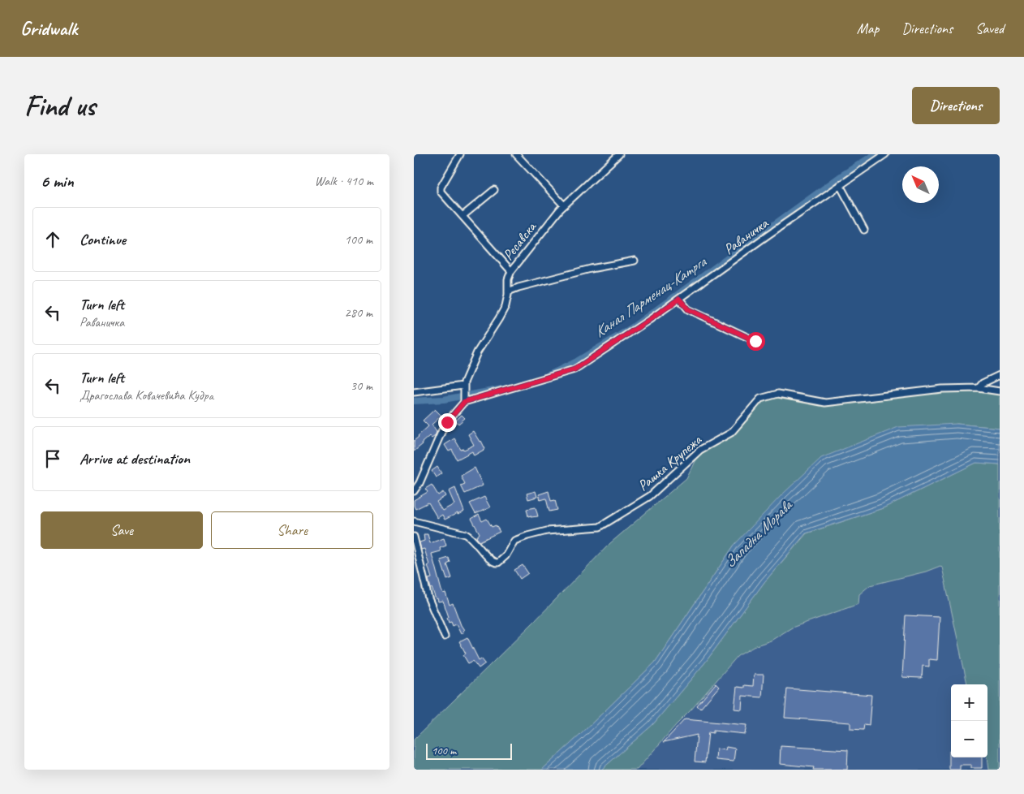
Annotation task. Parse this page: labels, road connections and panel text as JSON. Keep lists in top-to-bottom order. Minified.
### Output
{"streets":{"street":["Раваничка","Ресавска","Рашка Крупежа"]},"water":["Канал Парменац-Катрга","Западна Морава"],"scale_bar":"100 m","north":"top left","page":{"header":"Gridwalk","nav":["Map","Directions","Saved"],"buttons":["Directions",["Save","Share"]],"title":"Find us","heading":["6 min","Walk · 410 m"],"list":[["Continue","100 m"],["Turn left","Раваничка","280 m"],["Turn left","Драгослава Ковачевића Кудра","30 m"],"Arrive at destination"],"map_buttons":["+","−"],"scale":"100 m"}}
